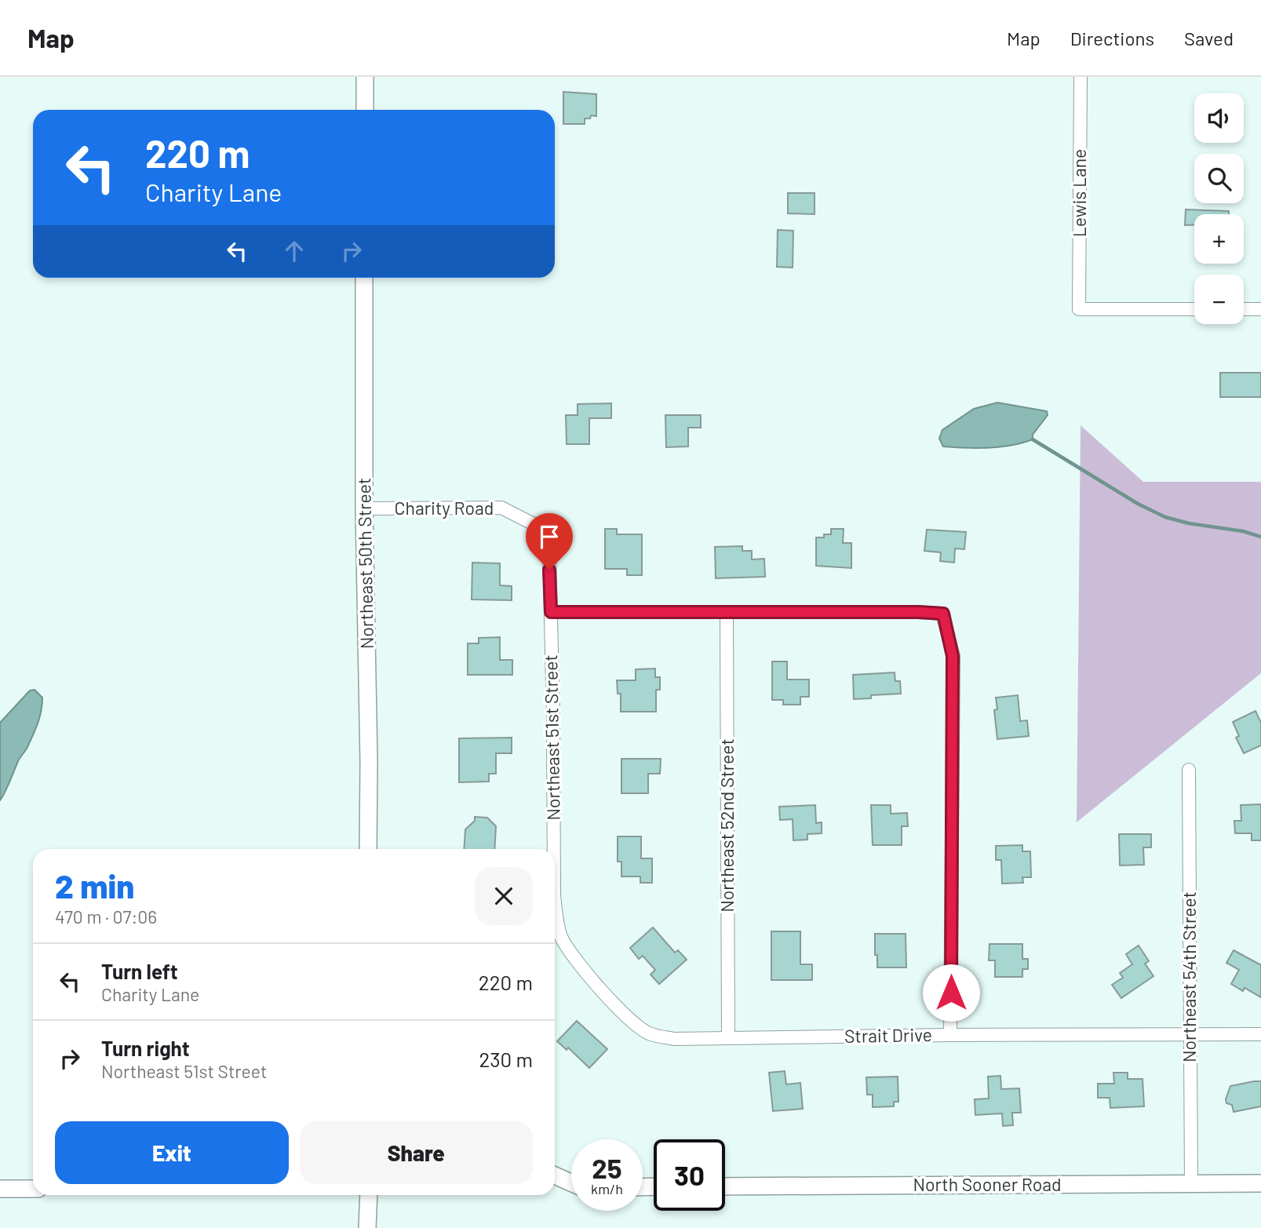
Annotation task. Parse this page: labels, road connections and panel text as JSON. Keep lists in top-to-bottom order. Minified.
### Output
{"streets":{"street":["Lewis Lane","Charity Road","Northeast 50th Street","Northeast 51st Street","Northeast 52nd Street","Northeast 54th Street","Strait Drive","North Sooner Road"]},"crossings":[["Charity Road","Northeast 50th Street"],["Charity Road","Northeast 51st Street"],["Northeast 51st Street","Strait Drive"],["Northeast 52nd Street","Strait Drive"],["Northeast 54th Street","Strait Drive"],["Northeast 54th Street","North Sooner Road"]],"page":{"header":"Map","nav":["Map","Directions","Saved"],"map_buttons":["+","−"],"turn":["220 m","Charity Lane"],"heading":["2 min","470 m · 07:06"],"list":[{"name":"Turn left","note":"Charity Lane","value":"220 m"},{"name":"Turn right","note":"Northeast 51st Street","value":"230 m"}],"buttons":["Exit","Share"],"speed":"25 km/h","limit":"30"}}
